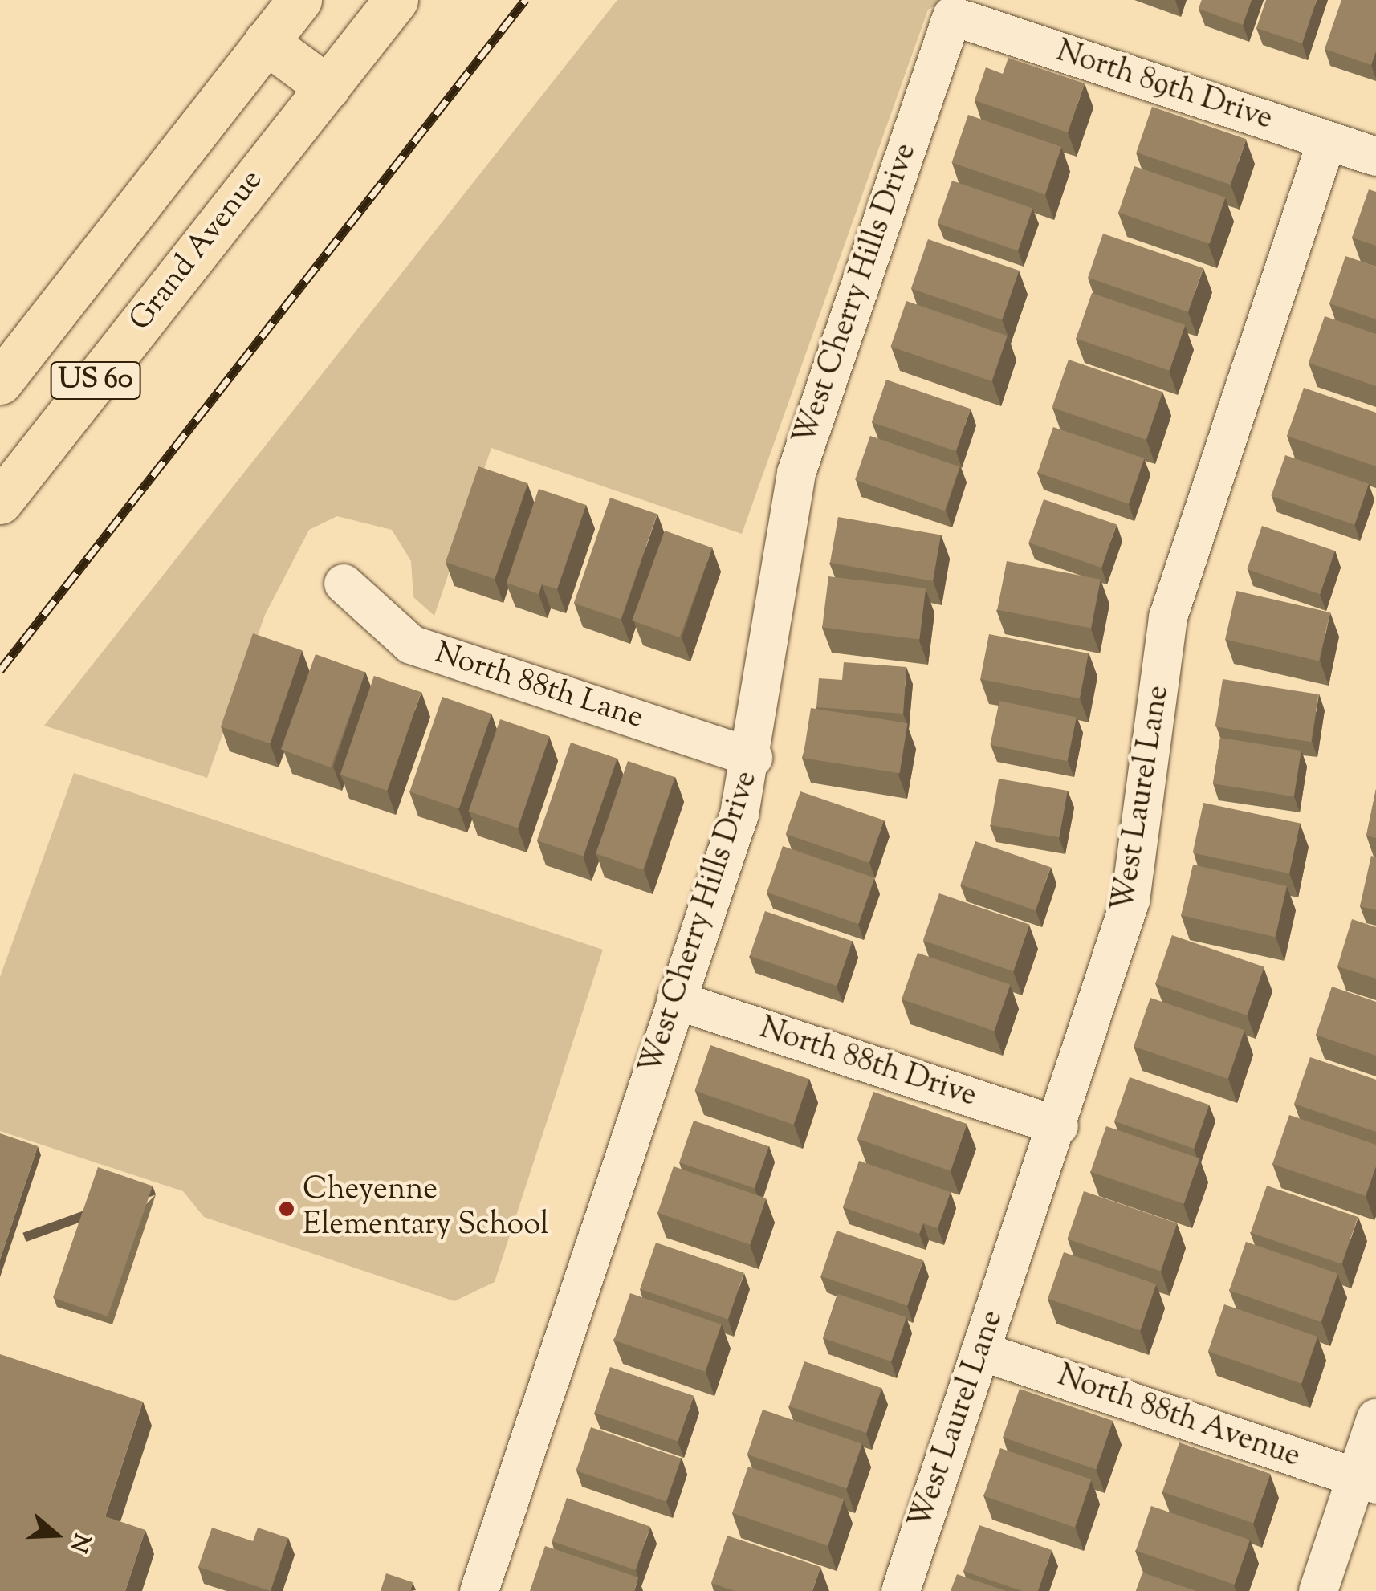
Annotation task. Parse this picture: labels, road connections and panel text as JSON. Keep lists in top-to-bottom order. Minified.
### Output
{"streets":{"highway":["Grand Avenue","US 60"],"street":["North 89th Drive","West Cherry Hills Drive","North 88th Lane","West Laurel Lane","North 88th Drive","North 88th Avenue"]},"crossings":[["North 89th Drive","West Cherry Hills Drive"],["North 89th Drive","West Laurel Lane"],["West Cherry Hills Drive","North 88th Lane"],["West Cherry Hills Drive","North 88th Drive"],["West Laurel Lane","North 88th Drive"],["West Laurel Lane","North 88th Avenue"]],"places":["Cheyenne Elementary School"],"north":"right"}
